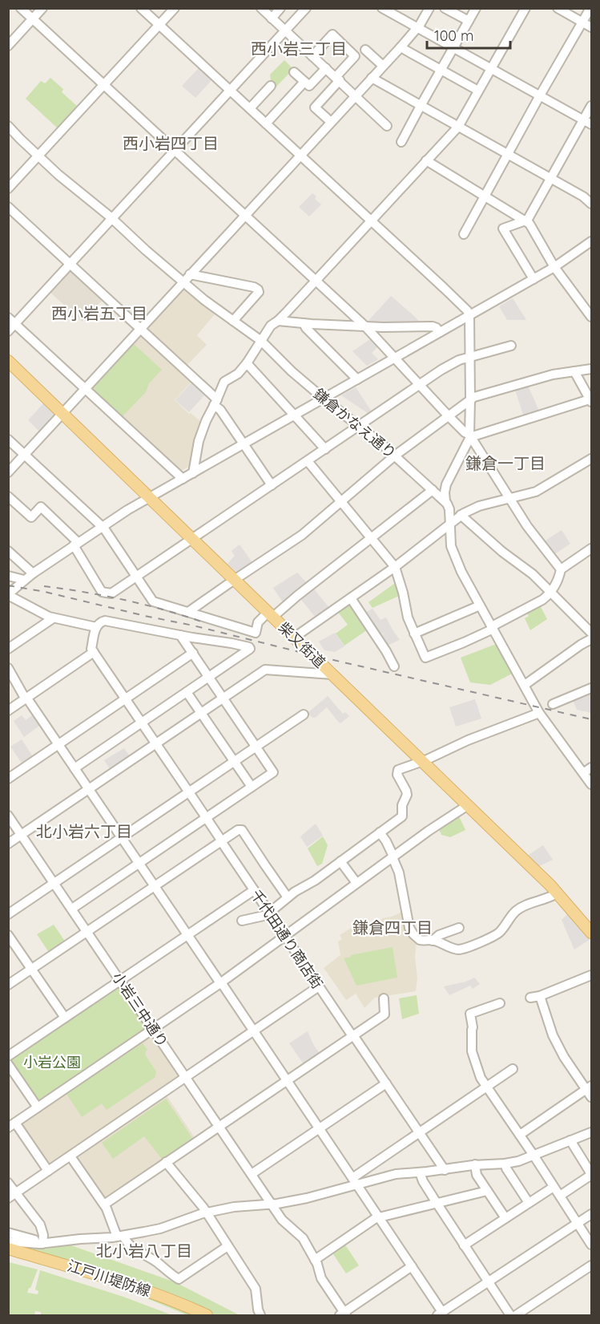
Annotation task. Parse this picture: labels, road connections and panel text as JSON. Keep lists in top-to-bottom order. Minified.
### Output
{"streets":{"main road":["柴又街道","江戸川堤防線"],"street":["鎌倉かなえ通り","千代田通り商店街","小岩三中通り"]},"districts":["西小岩三丁目","西小岩四丁目","西小岩五丁目","鎌倉一丁目","北小岩六丁目","鎌倉四丁目","北小岩八丁目"],"parks":["小岩公園"],"scale_bar":"100 m"}
